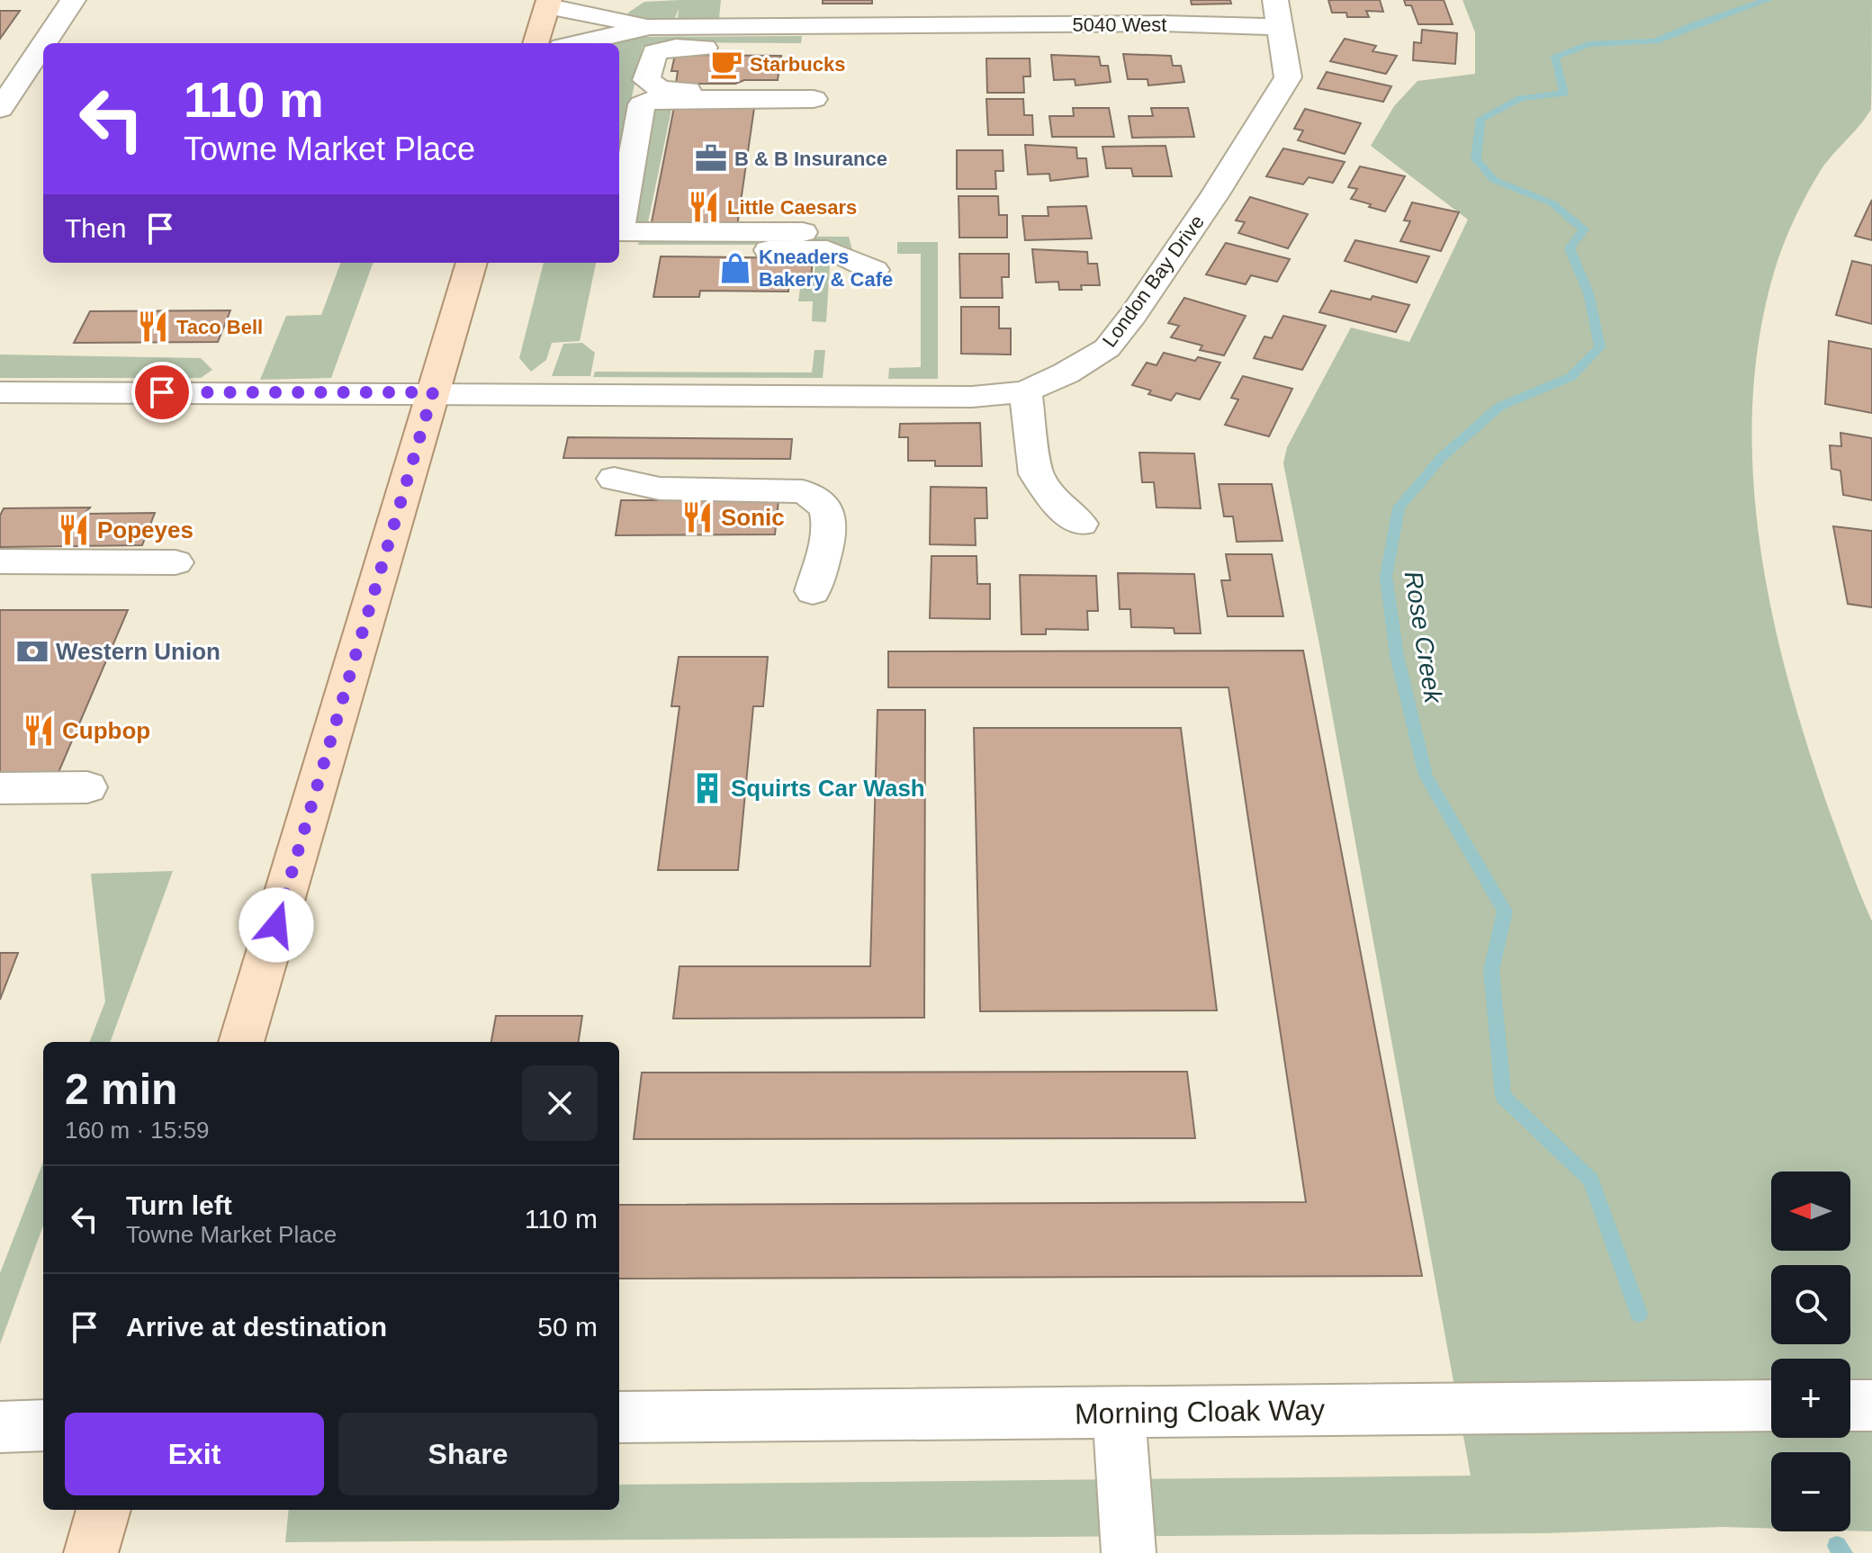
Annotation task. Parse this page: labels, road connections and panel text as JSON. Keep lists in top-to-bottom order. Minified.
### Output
{"streets":{"street":["5040 West","London Bay Drive","Morning Cloak Way"]},"crossings":[["5040 West","London Bay Drive"]],"water":["Rose Creek"],"places":{"cafe":["Starbucks"],"office":["B & B Insurance"],"restaurant":["Little Caesars","Taco Bell","Sonic","Popeyes","Cupbop"],"shop":["Kneaders Bakery & Cafe"],"bank":["Western Union"],"building":["Squirts Car Wash"]},"north":"left","page":{"turn":["110 m","Towne Market Place"],"then":"Then","heading":["2 min","160 m · 15:59"],"list":[{"name":"Turn left","note":"Towne Market Place","value":"110 m"},{"name":"Arrive at destination","value":"50 m"}],"map_buttons":["+","−"],"buttons":["Exit","Share"]}}
